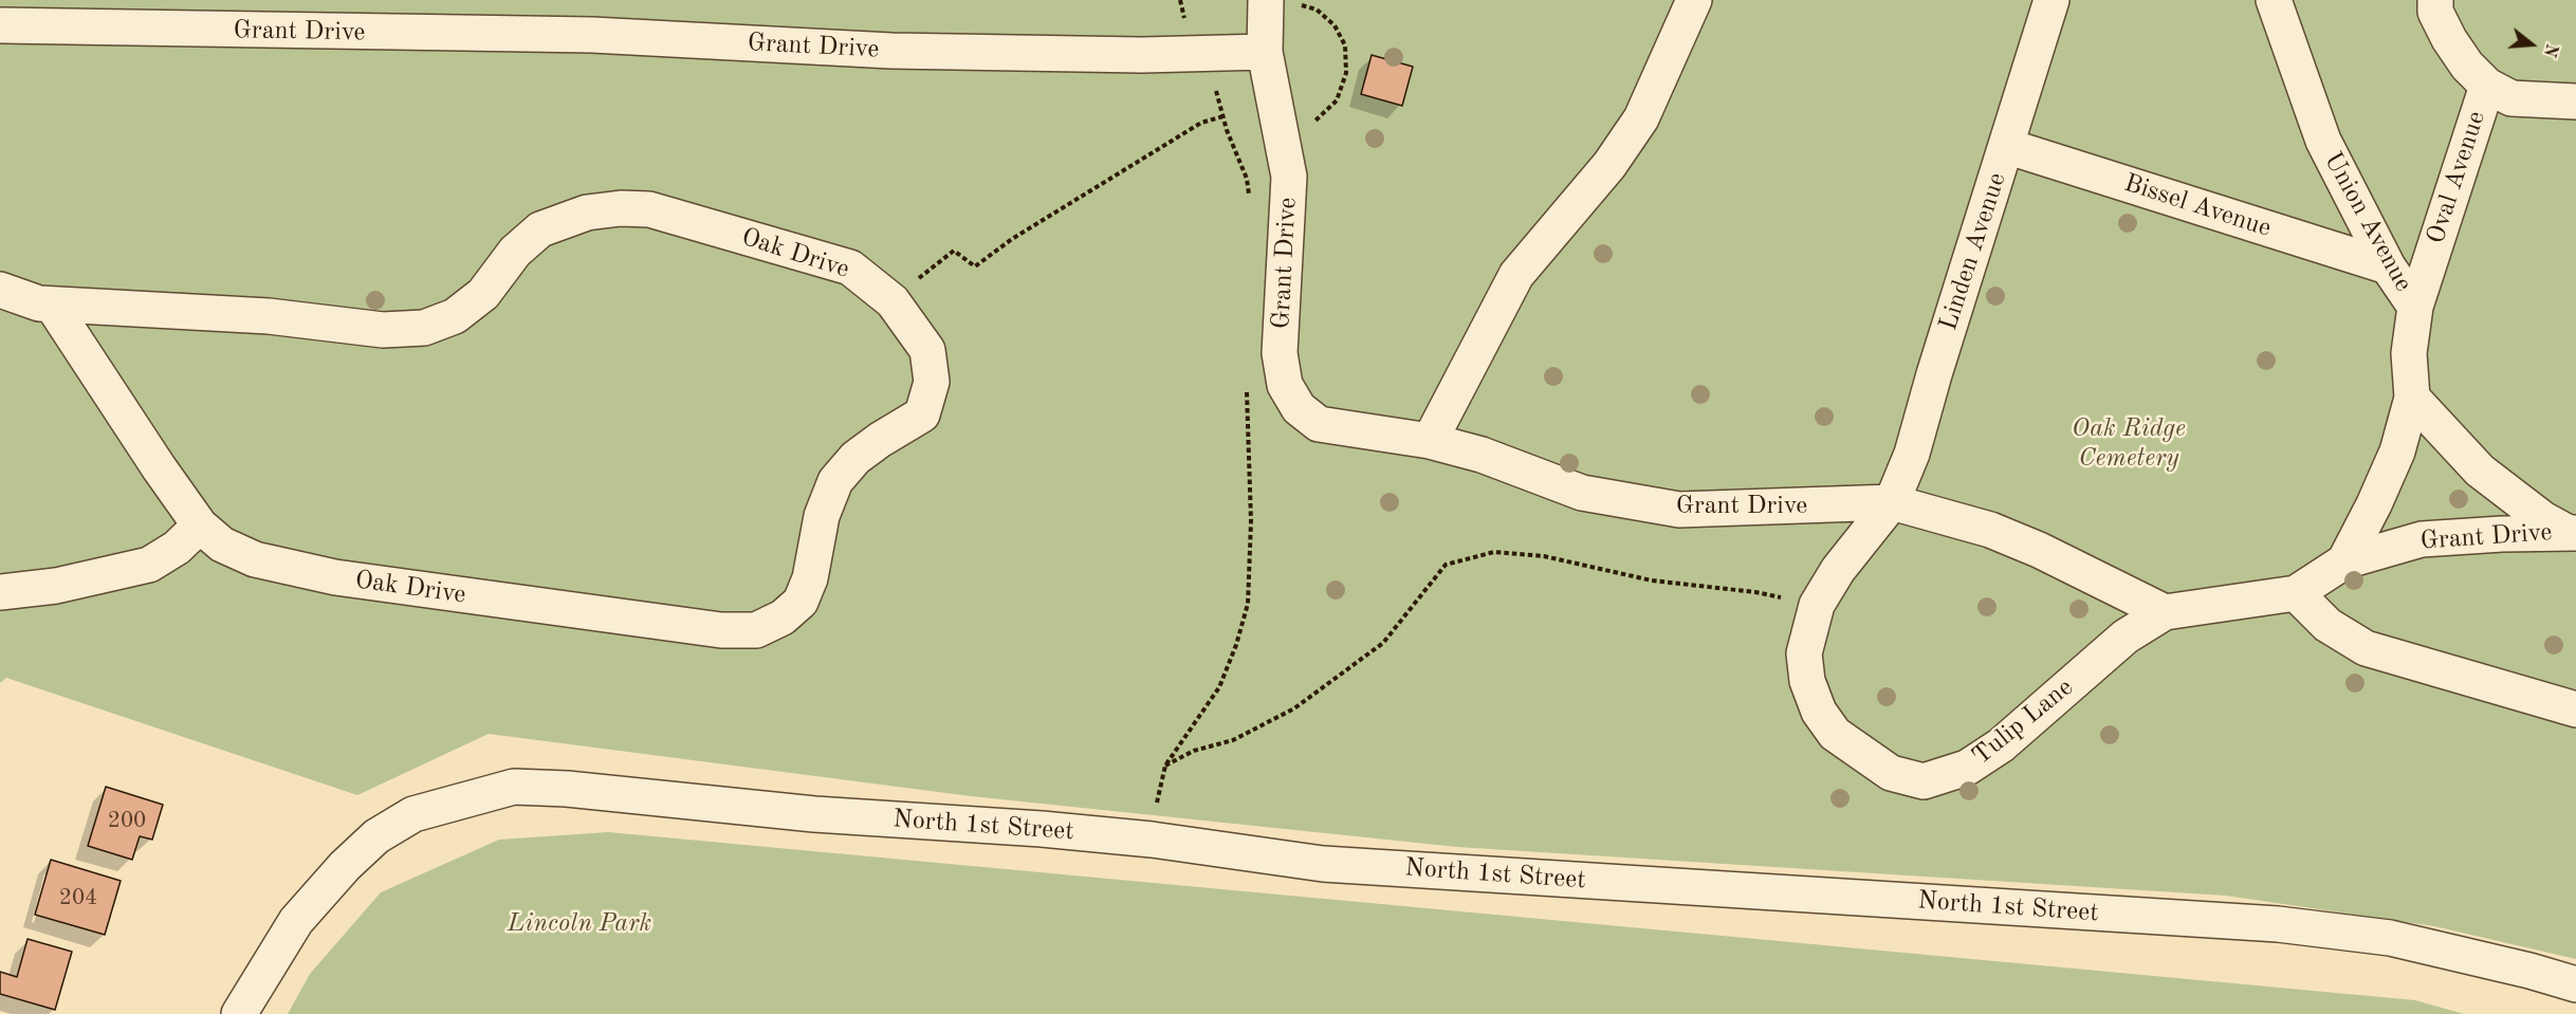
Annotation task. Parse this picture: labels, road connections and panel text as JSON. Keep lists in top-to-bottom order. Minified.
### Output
{"streets":{"street":["Grant Drive","Oval Avenue","Bissel Avenue","Union Avenue","Linden Avenue","Oak Drive","Tulip Lane","North 1st Street"]},"crossings":[["Grant Drive","Union Avenue"],["Grant Drive","Linden Avenue"],["Grant Drive","Tulip Lane"],["Oval Avenue","Union Avenue"],["Bissel Avenue","Union Avenue"],["Bissel Avenue","Linden Avenue"],["Linden Avenue","Tulip Lane"]],"parks":["Oak Ridge Cemetery","Lincoln Park"],"house_numbers":["200","204"],"north":"right"}
